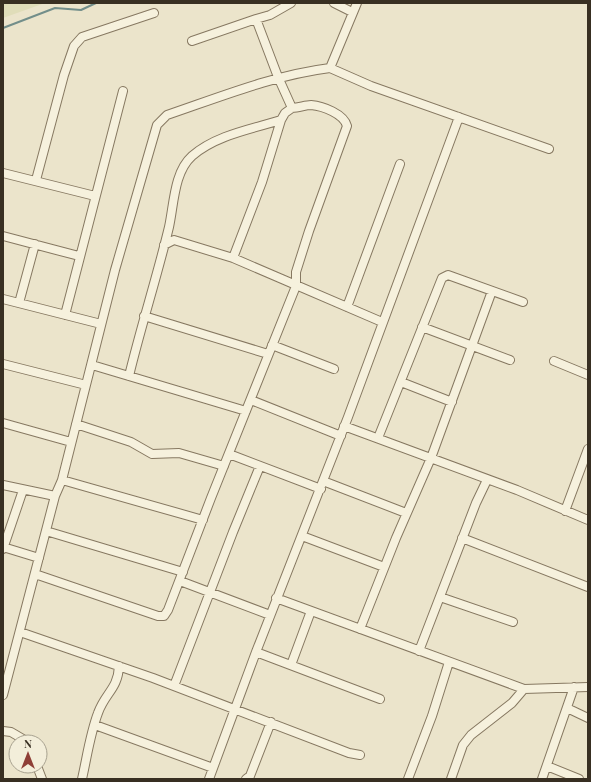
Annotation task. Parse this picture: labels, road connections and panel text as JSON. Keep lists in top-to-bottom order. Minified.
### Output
{"north":"top"}
